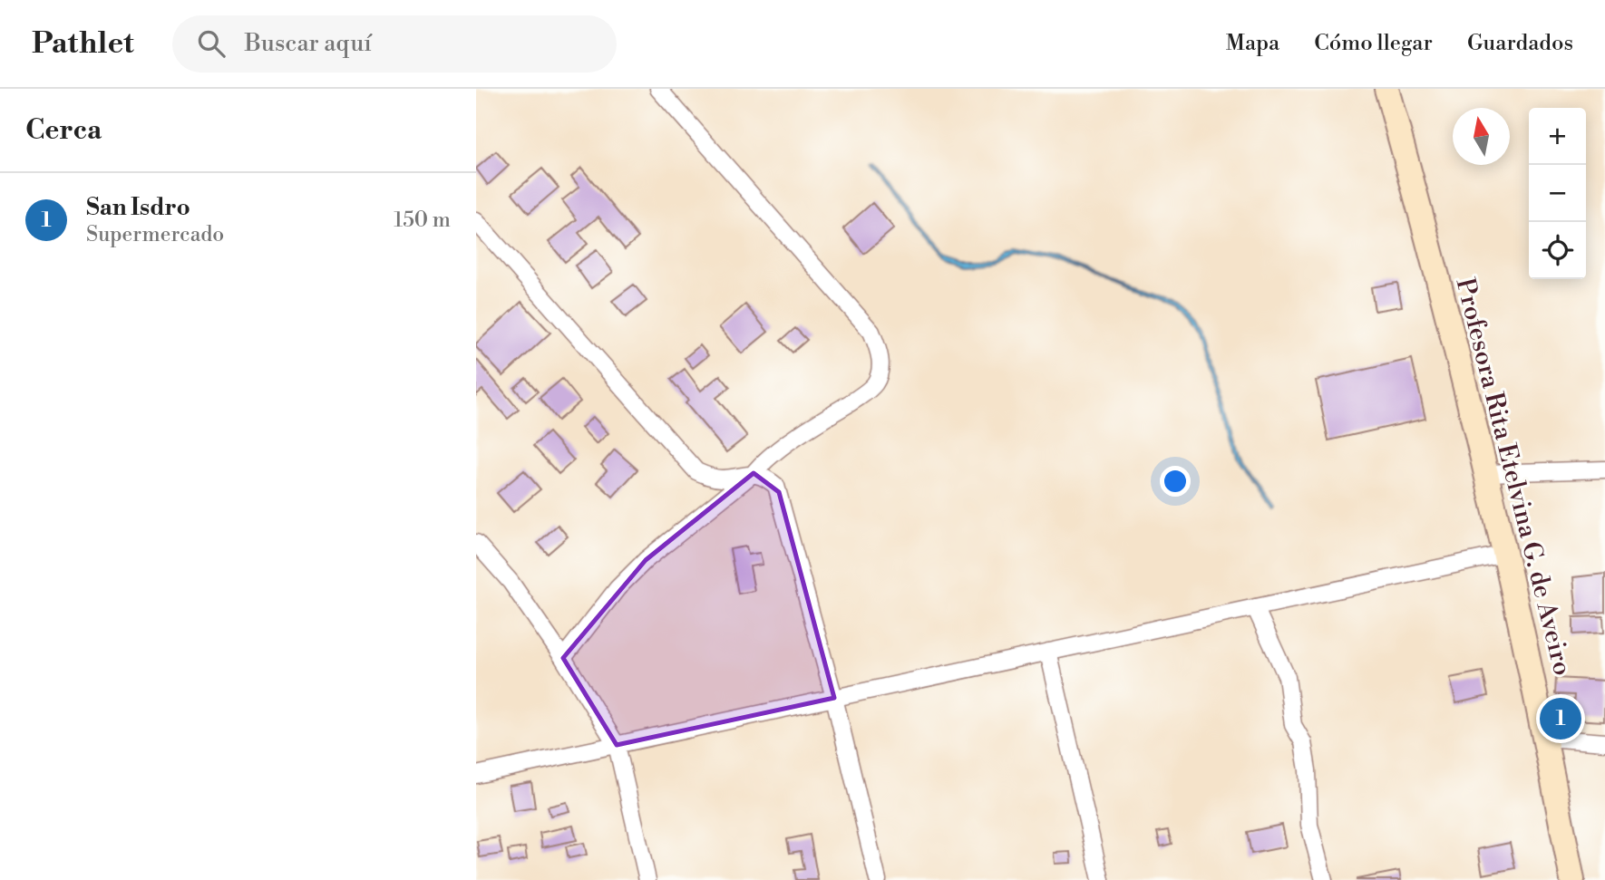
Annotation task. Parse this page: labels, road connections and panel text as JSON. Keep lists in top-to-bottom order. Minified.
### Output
{"streets":{"street":["Profesora Rita Etelvina G. de Aveiro"]},"north":"top","page":{"header":"Pathlet","search":"Buscar aquí","nav":["Mapa","Cómo llegar","Guardados"],"heading":"Cerca","map_buttons":["+","−"],"list":[{"mark":"1","name":"San Isdro","note":"Supermercado","value":"150 m"}],"pins":"1"}}
